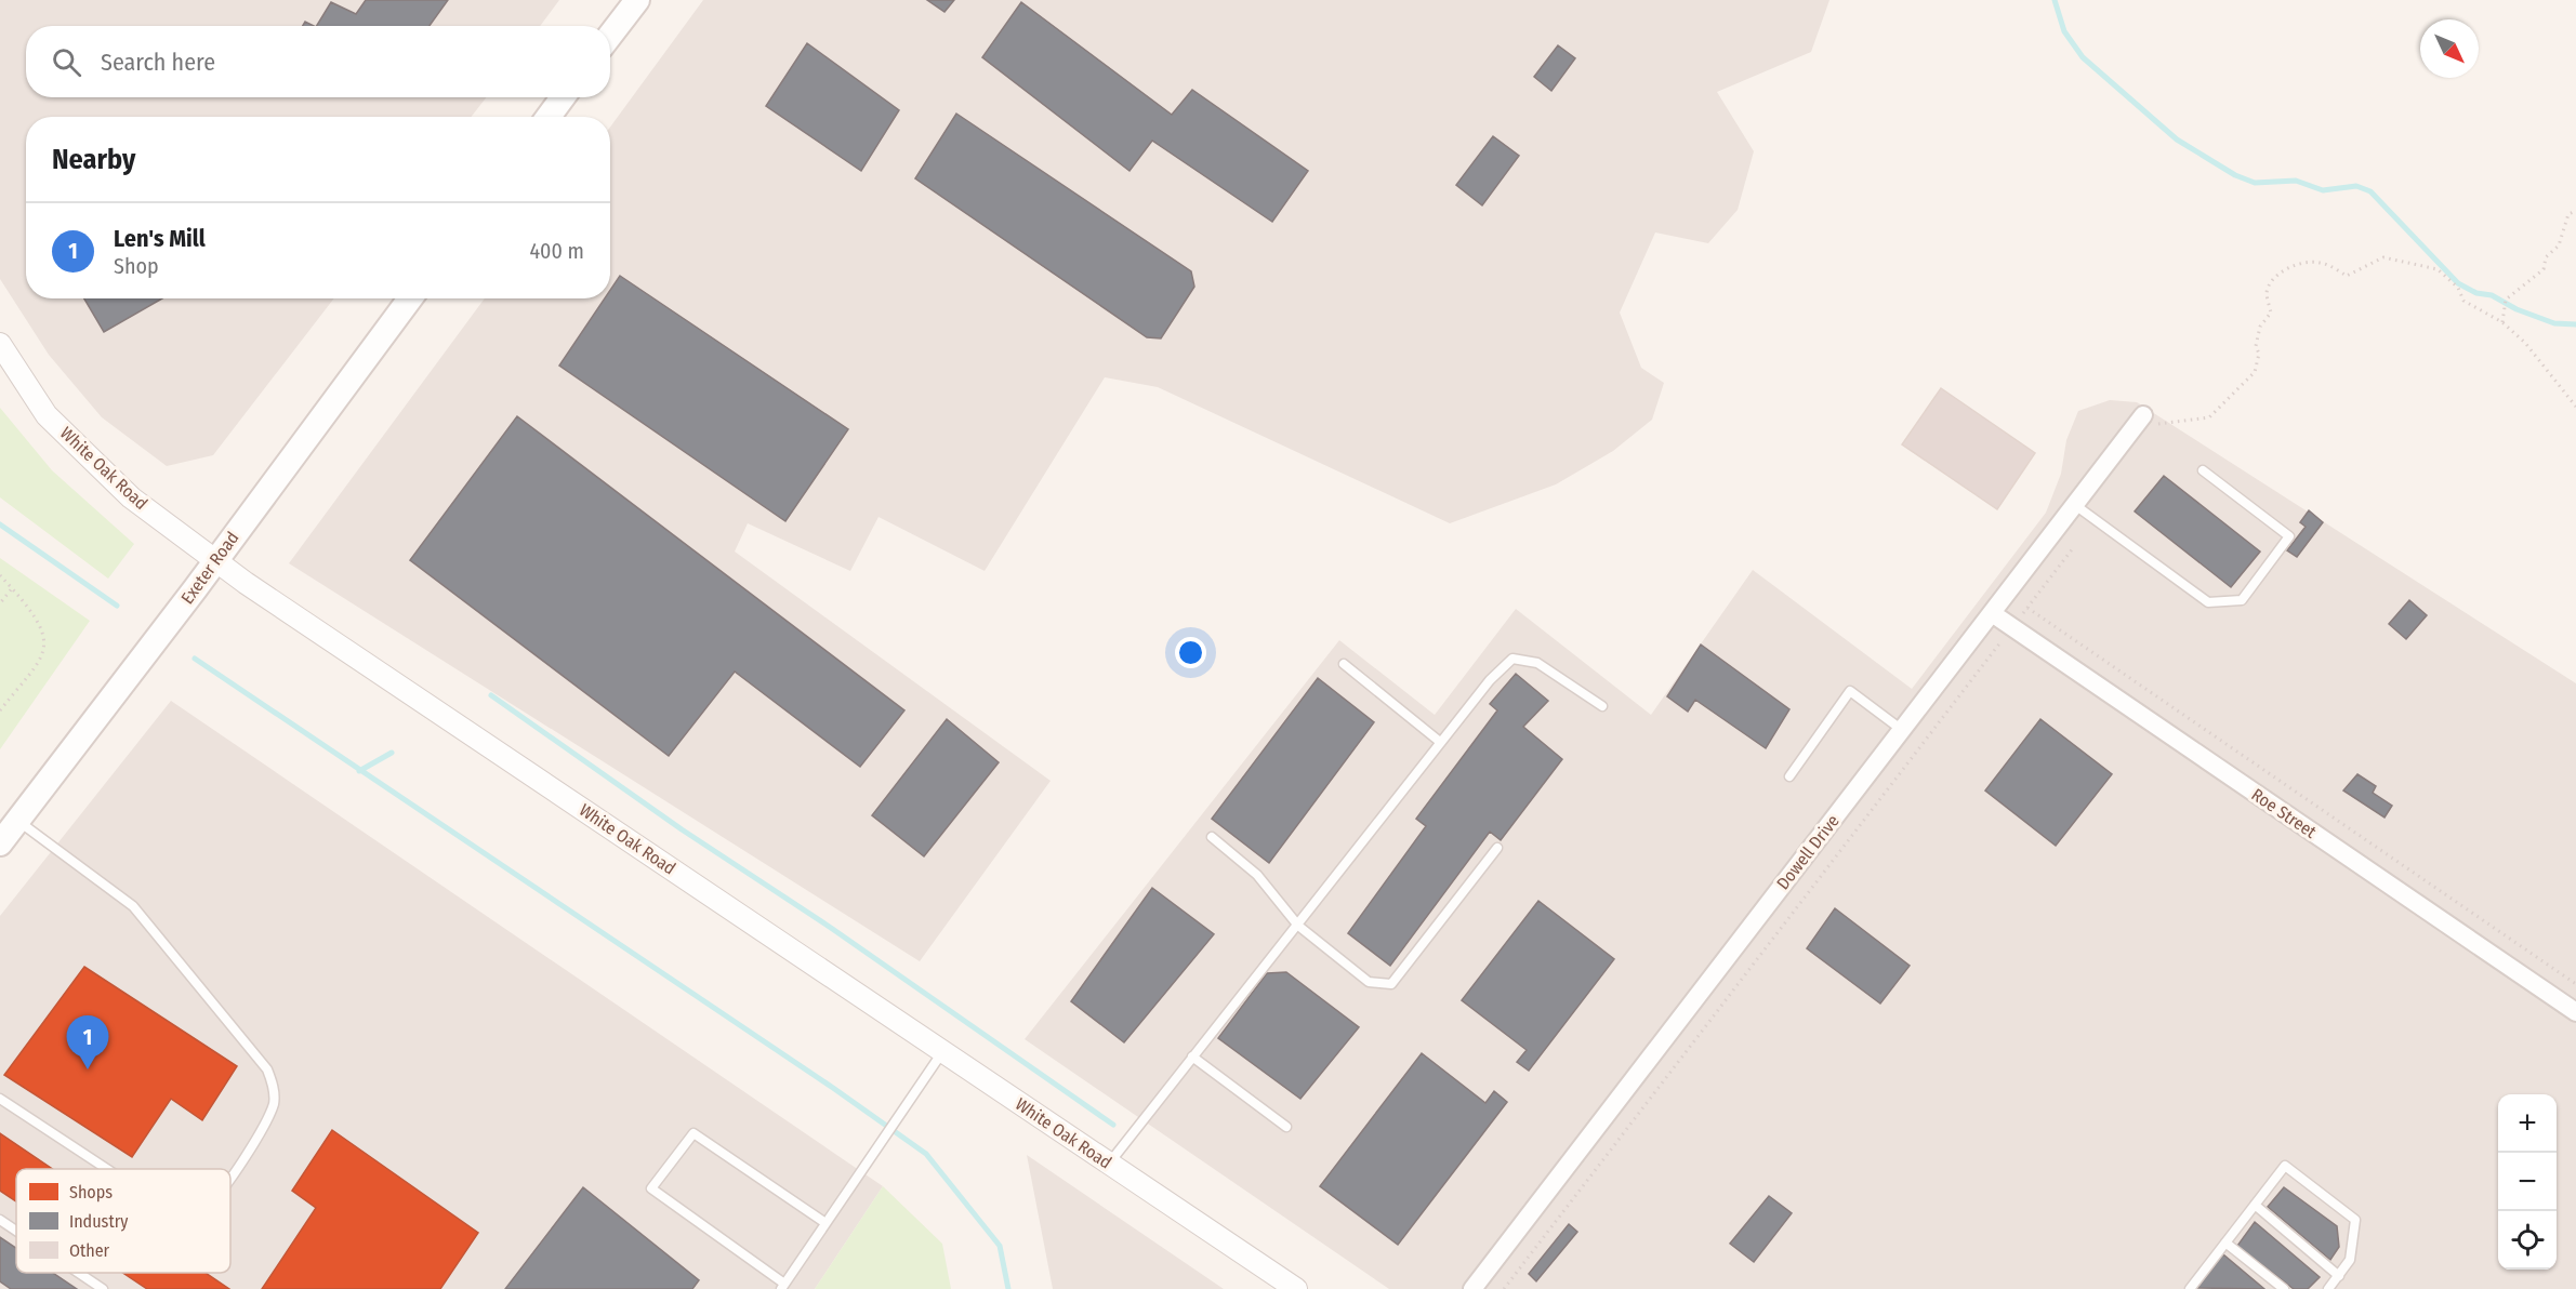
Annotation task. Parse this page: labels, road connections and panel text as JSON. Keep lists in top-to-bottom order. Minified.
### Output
{"streets":{"main road":["Exeter Road"],"street":["White Oak Road","Roe Street","Dowell Drive"]},"crossings":[["White Oak Road","Exeter Road"],["Roe Street","Dowell Drive"]],"legend":["Shops","Industry","Other"],"north":"bottom right","page":{"search":"Search here","heading":"Nearby","list":[{"mark":"1","name":"Len's Mill","note":"Shop","value":"400 m"}],"pins":"1","map_buttons":["+","−"]}}
